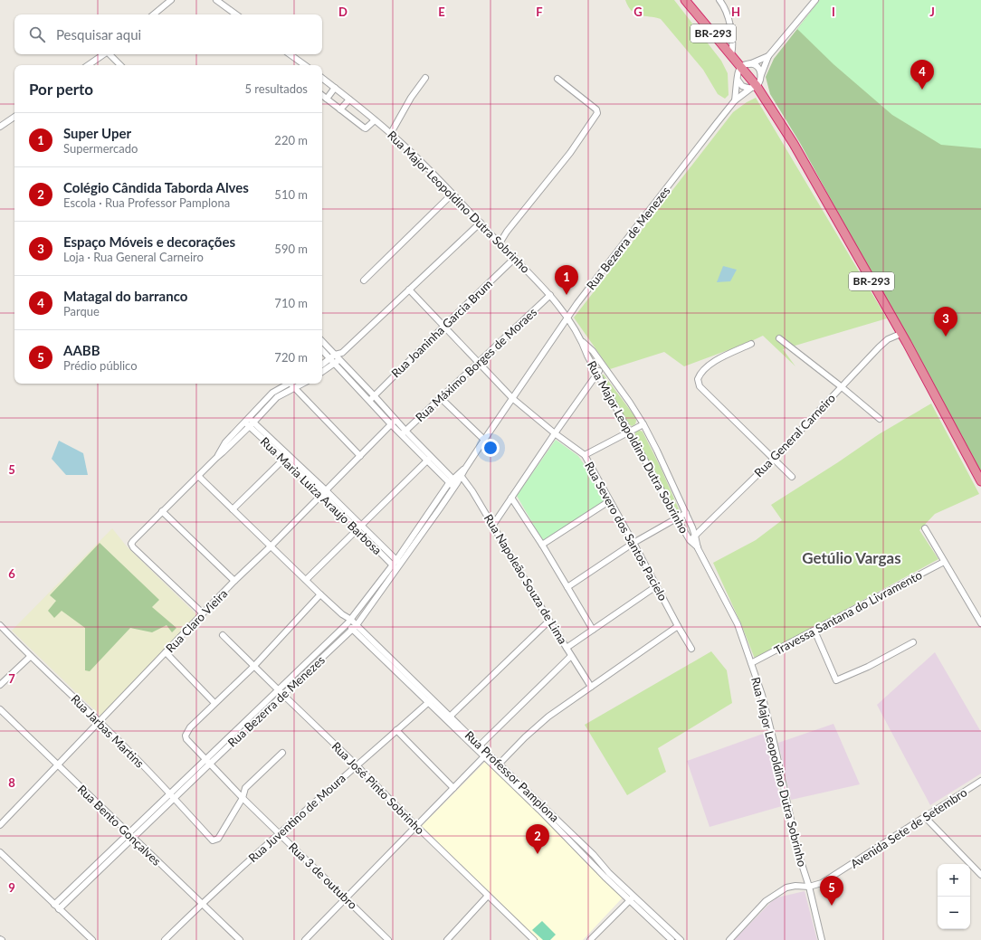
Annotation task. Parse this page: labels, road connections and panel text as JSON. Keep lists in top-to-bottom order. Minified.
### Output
{"streets":{"highway":["BR-293"],"street":["Rua Major Leopoldino Dutra Sobrinho","Rua Bezerra de Menezes","Rua Joaninha Garcia Brum","Rua Máximo Borges de Moraes","Rua General Carneiro","Rua Maria Luiza Araujo Barbosa","Rua Severo dos Santos Pacielo","Rua Napoleão Souza de Lima","Travessa Santana do Livramento","Rua Claro Vieira","Rua Jarbas Martins","Rua Professor Pamplona","Rua José Pinto Sobrinho","Rua Juventino de Moura","Rua Bento Gonçalves","Avenida Sete de Setembro","Rua 3 de outubro"]},"crossings":[["BR-293","Rua Bezerra de Menezes"],["BR-293","Rua General Carneiro"],["Rua Major Leopoldino Dutra Sobrinho","Rua Bezerra de Menezes"],["Rua Major Leopoldino Dutra Sobrinho","Rua Joaninha Garcia Brum"],["Rua Major Leopoldino Dutra Sobrinho","Rua Máximo Borges de Moraes"],["Rua Major Leopoldino Dutra Sobrinho","Rua General Carneiro"],["Rua Major Leopoldino Dutra Sobrinho","Travessa Santana do Livramento"],["Rua Major Leopoldino Dutra Sobrinho","Avenida Sete de Setembro"],["Rua Bezerra de Menezes","Rua Maria Luiza Araujo Barbosa"],["Rua Bezerra de Menezes","Rua Severo dos Santos Pacielo"],["Rua Bezerra de Menezes","Rua Napoleão Souza de Lima"],["Rua Bezerra de Menezes","Rua Jarbas Martins"],["Rua Bezerra de Menezes","Rua Professor Pamplona"],["Rua Bezerra de Menezes","Rua José Pinto Sobrinho"],["Rua Bezerra de Menezes","Rua Bento Gonçalves"],["Rua Bezerra de Menezes","Rua 3 de outubro"],["Rua Joaninha Garcia Brum","Rua Severo dos Santos Pacielo"],["Rua Máximo Borges de Moraes","Rua Severo dos Santos Pacielo"],["Rua Maria Luiza Araujo Barbosa","Rua Claro Vieira"],["Rua Claro Vieira","Rua Jarbas Martins"],["Rua Claro Vieira","Rua Professor Pamplona"],["Rua Claro Vieira","Rua Bento Gonçalves"],["Rua Jarbas Martins","Rua 3 de outubro"],["Rua Professor Pamplona","Rua Juventino de Moura"],["Rua José Pinto Sobrinho","Rua Juventino de Moura"],["Rua Juventino de Moura","Rua Bento Gonçalves"],["Rua Juventino de Moura","Rua 3 de outubro"]],"districts":["Getúlio Vargas"],"page":{"search":"Pesquisar aqui","pins":["4","1","3","2","5"],"heading":["Por perto","5 resultados"],"list":[{"mark":"1","name":"Super Uper","note":"Supermercado","value":"220 m"},{"mark":"2","name":"Colégio Cândida Taborda Alves","note":"Escola · Rua Professor Pamplona","value":"510 m"},{"mark":"3","name":"Espaço Móveis e decorações","note":"Loja · Rua General Carneiro","value":"590 m"},{"mark":"4","name":"Matagal do barranco","note":"Parque","value":"710 m"},{"mark":"5","name":"AABB","note":"Prédio público","value":"720 m"}],"map_buttons":["+","−"]},"grid":{"columns":["D","E","F","G","H","I","J"],"rows":["5","6","7","8","9"]}}
